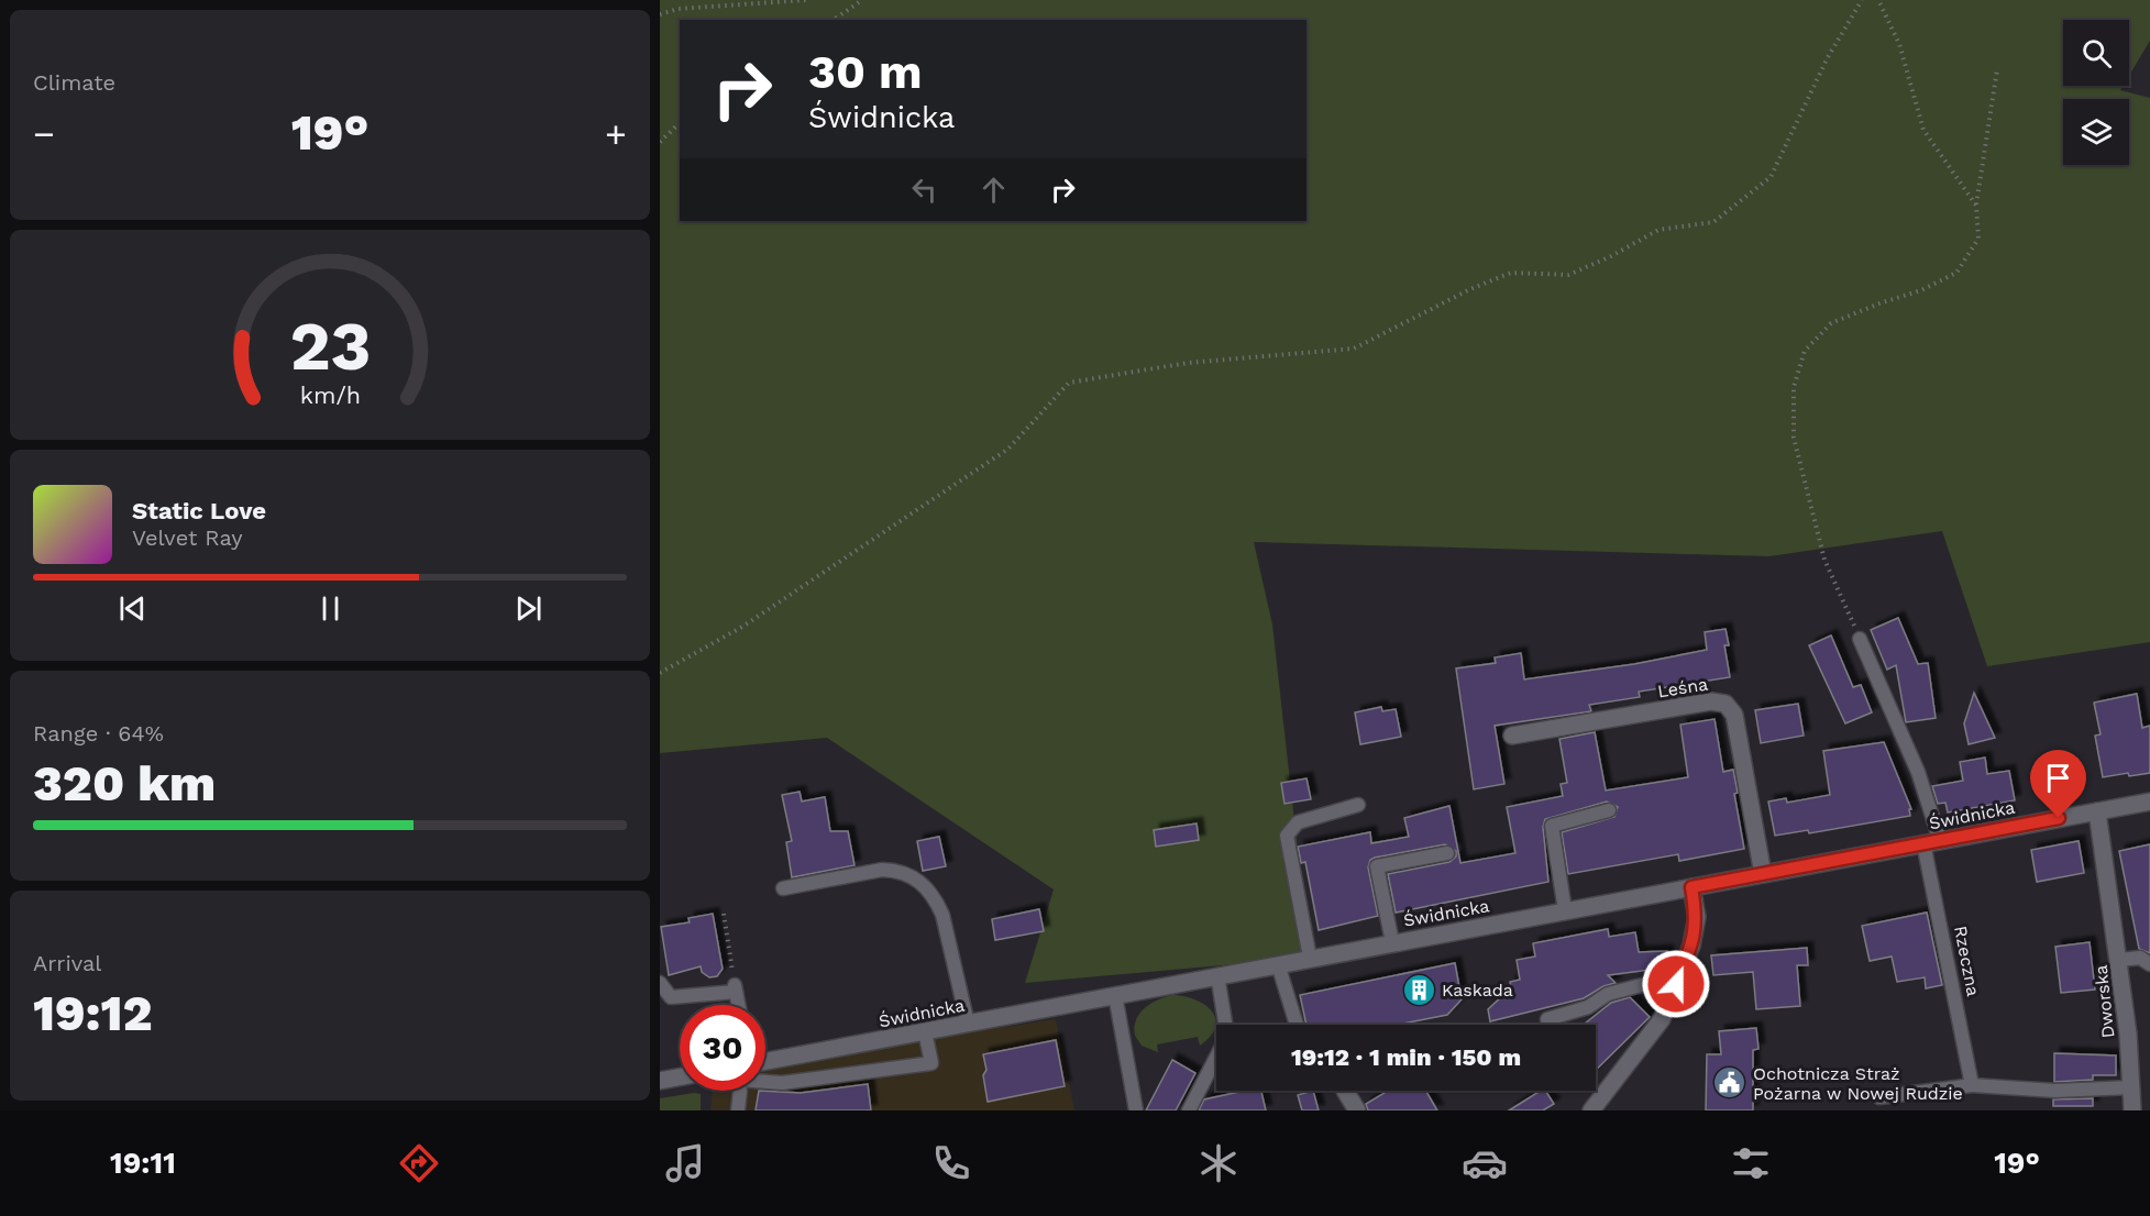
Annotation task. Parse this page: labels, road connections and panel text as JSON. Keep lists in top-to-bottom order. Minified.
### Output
{"streets":{"street":["Leśna","Świdnicka","Dworska"],"lane":["Rzeczna"]},"crossings":[["Leśna","Świdnicka"],["Świdnicka","Rzeczna"],["Świdnicka","Dworska"]],"places":{"building":["Kaskada"],"public building":["Ochotnicza Straż Pożarna w Nowej Rudzie"]},"page":{"tile":["Climate",["Range · 64%","320 km"],["Arrival","19:12"]],"turn":["30 m","Świdnicka"],"heat":["−","19°","+"],"song":["Static Love","Velvet Ray"],"limit":"30","trip":"19:12 · 1 min · 150 m","tabs":["19:11","19°"],"gauge":["23","km/h"]}}
